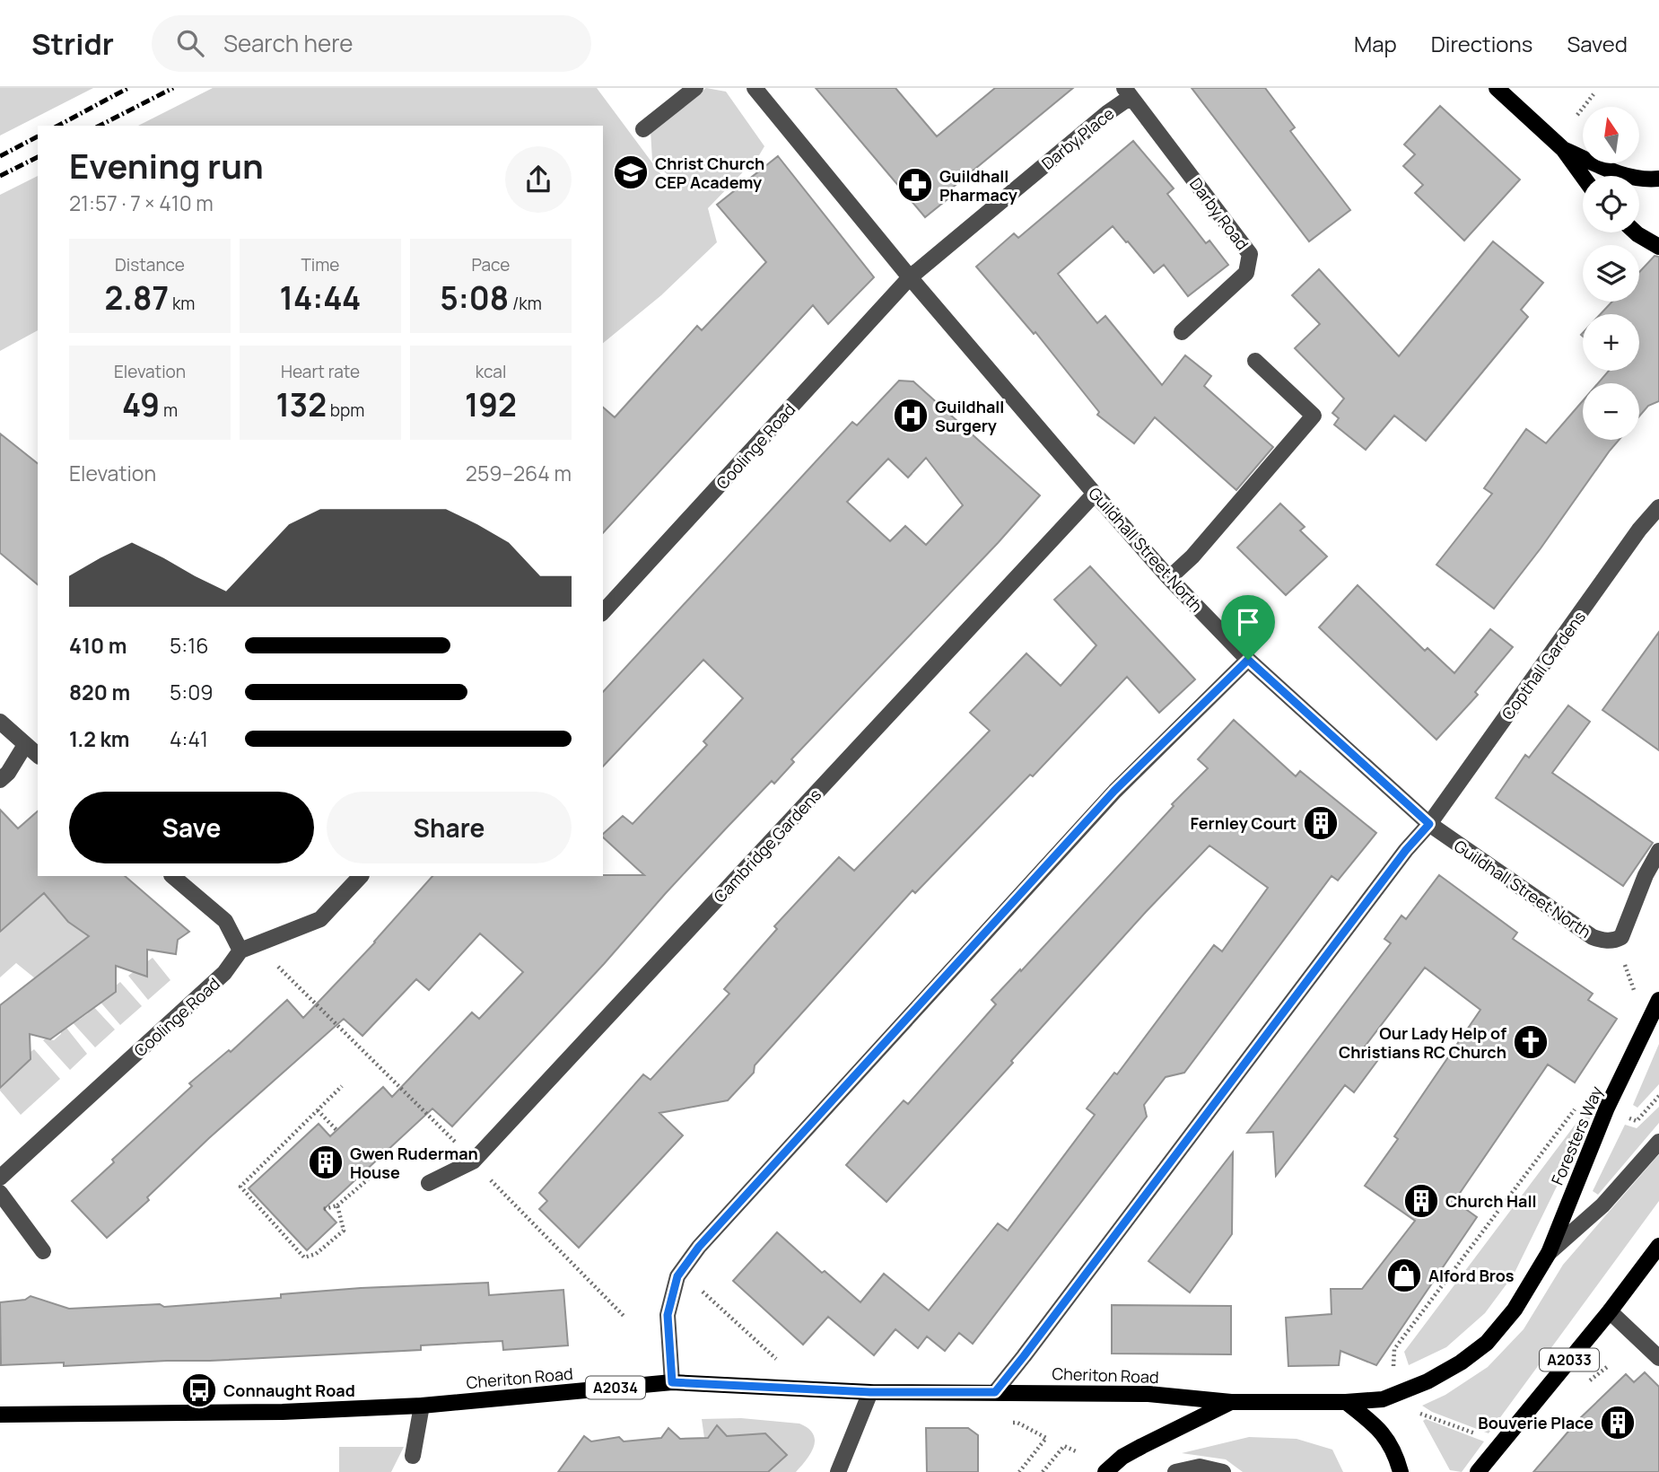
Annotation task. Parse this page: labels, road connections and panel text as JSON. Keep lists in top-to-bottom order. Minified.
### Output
{"streets":{"main road":["Foresters Way","A2033","Cheriton Road","A2034"],"street":["Darby Place","Darby Road","Coolinge Road","Guildhall Street North","Copthall Gardens","Cambridge Gardens"]},"crossings":[["Darby Place","Darby Road"],["Darby Place","Coolinge Road"],["Darby Place","Guildhall Street North"],["Coolinge Road","Guildhall Street North"],["Guildhall Street North","Copthall Gardens"],["Guildhall Street North","Cambridge Gardens"],["Copthall Gardens","Cheriton Road"],["Foresters Way","Cheriton Road"]],"places":{"school or university":["Christ Church CEP Academy"],"pharmacy":["Guildhall Pharmacy"],"hospital":["Guildhall Surgery"],"building":["Fernley Court","Gwen Ruderman House","Church Hall","Bouverie Place"],"church":["Our Lady Help of Christians RC Church"],"shop":["Alford Bros"],"bus stop":["Connaught Road"]},"north":"top","page":{"header":"Stridr","search":"Search here","nav":["Map","Directions","Saved"],"map_buttons":["+","−"],"heading":["Evening run","21:57 · 7 × 410 m"],"stats":[["Distance","2.87 km"],["Time","14:44"],["Pace","5:08 /km"],["Elevation","49 m"],["Heart rate","132 bpm"],["kcal","192"]],"chart":["Elevation","259–264 m"],"list":[{"name":"410 m","note":"5:16"},{"name":"820 m","note":"5:09"},{"name":"1.2 km","note":"4:41"}],"buttons":["Save","Share"]}}
